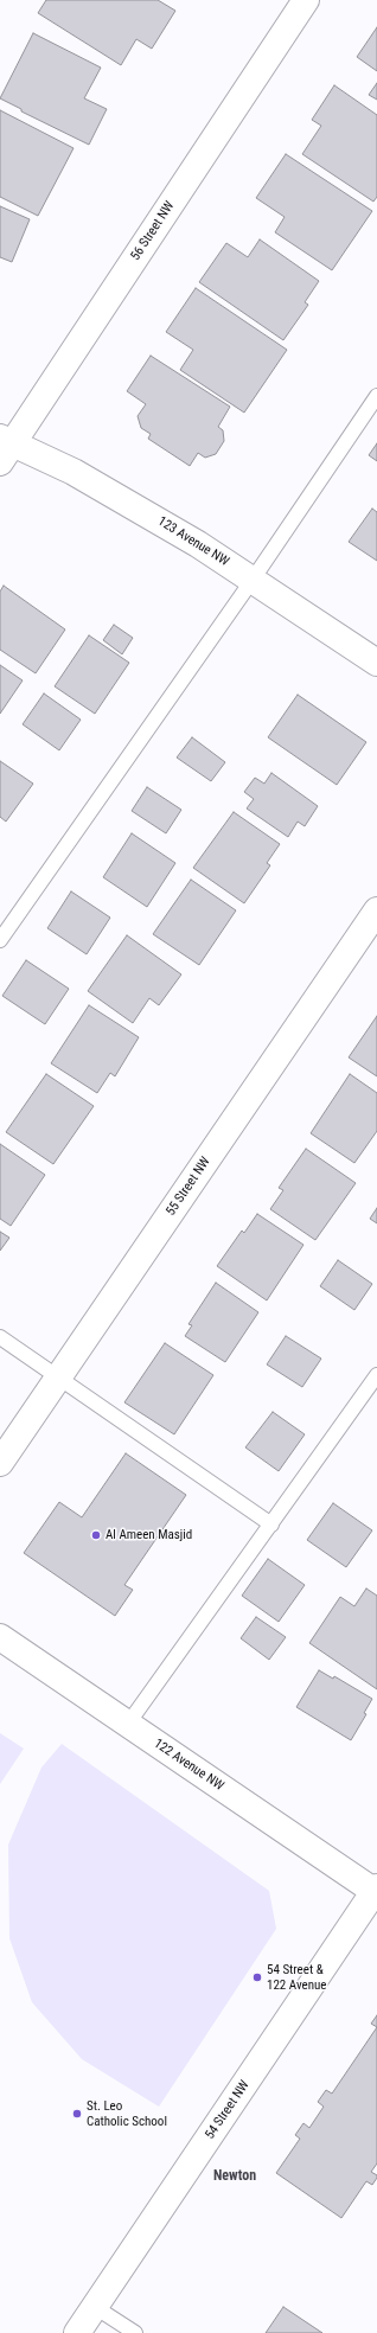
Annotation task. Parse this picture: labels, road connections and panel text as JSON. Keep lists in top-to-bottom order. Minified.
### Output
{"streets":{"street":["56 Street NW","123 Avenue NW","55 Street NW","122 Avenue NW","54 Street NW"]},"crossings":[["56 Street NW","123 Avenue NW"],["122 Avenue NW","54 Street NW"]],"districts":["Newton"],"places":["Al Ameen Masjid","54 Street & 122 Avenue","St. Leo Catholic School"]}
